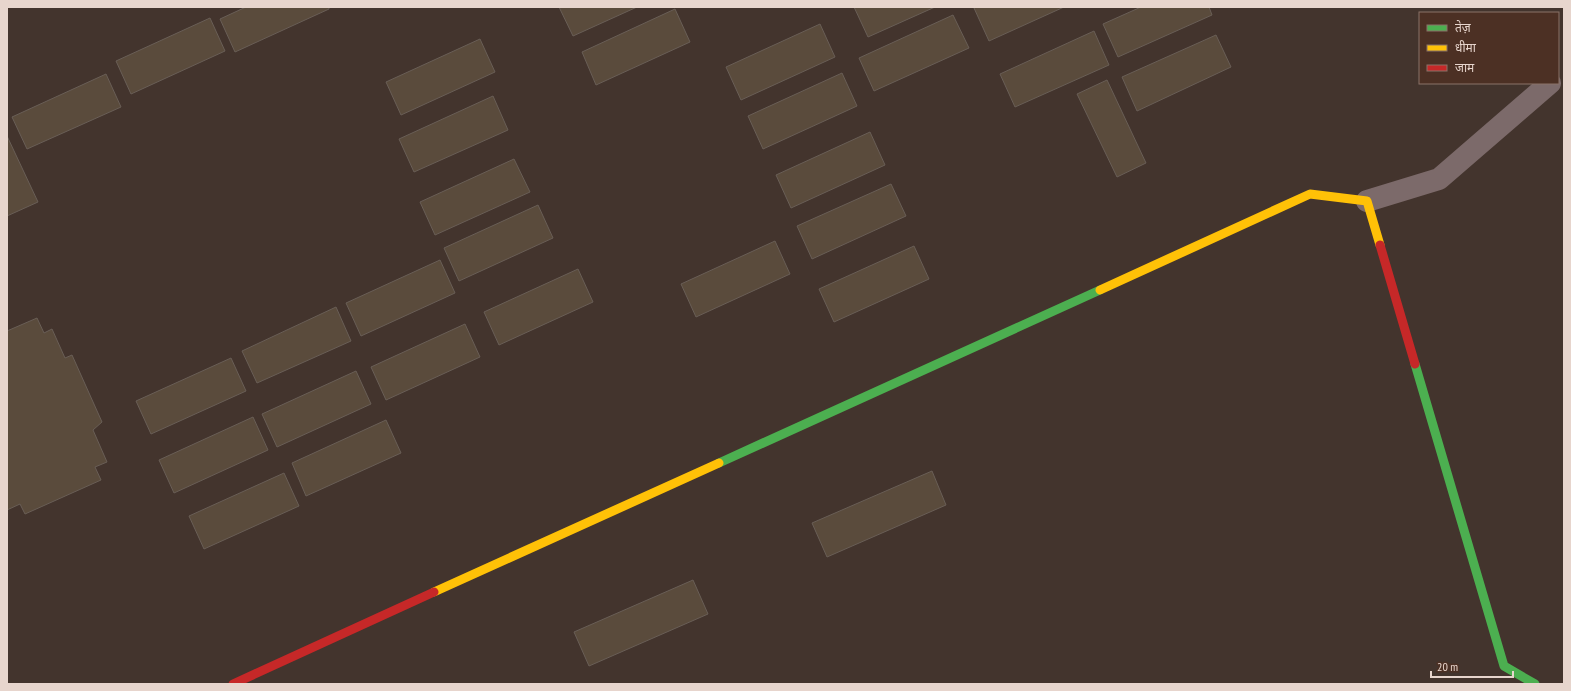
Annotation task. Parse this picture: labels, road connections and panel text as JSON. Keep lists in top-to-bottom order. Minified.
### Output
{"legend":["तेज़","धीमा","जाम"],"scale_bar":"20 m"}
